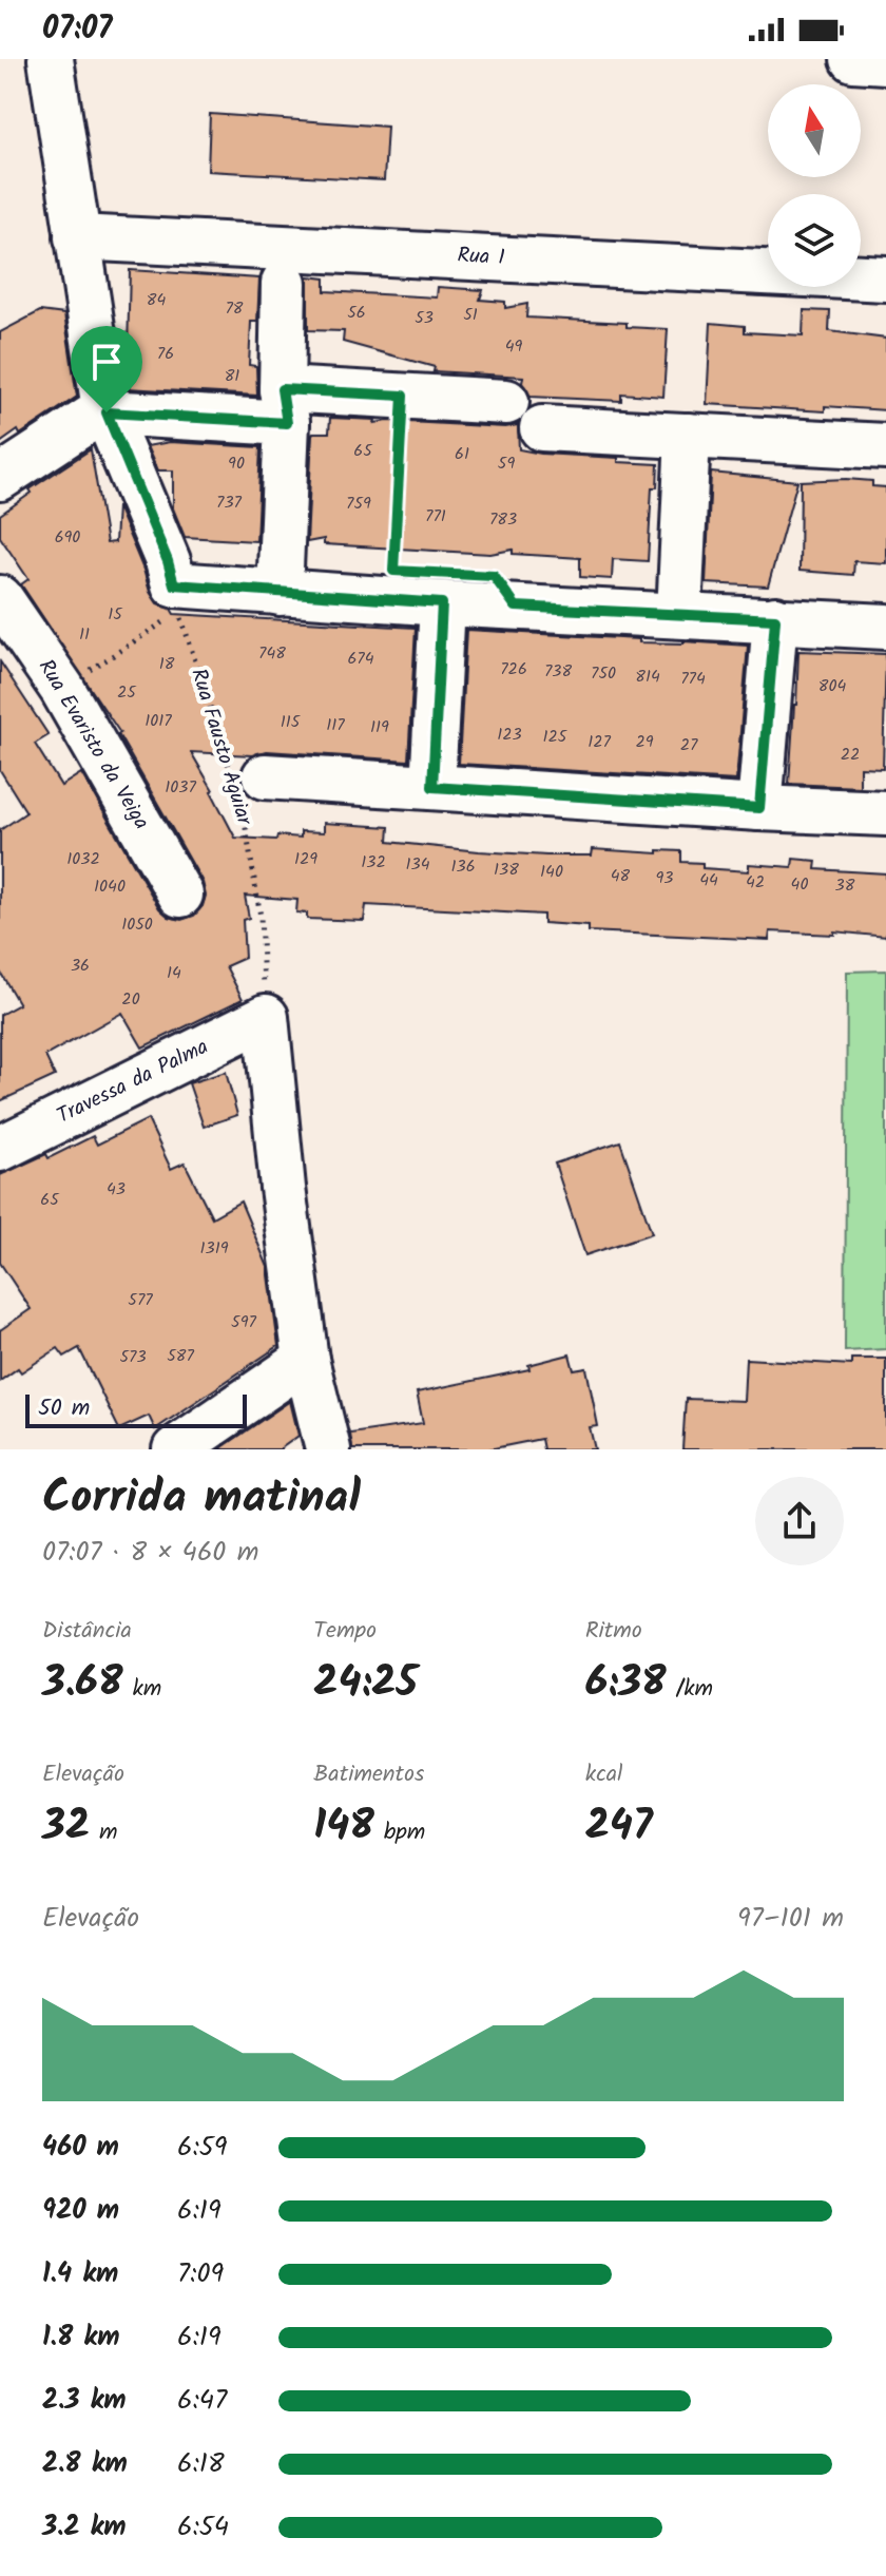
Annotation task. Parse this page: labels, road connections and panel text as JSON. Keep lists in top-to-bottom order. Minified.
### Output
{"streets":{"street":["Rua 1","Rua Evaristo da Veiga","Travessa da Palma"],"path":["Rua Fausto Aguiar"]},"crossings":[["Rua Fausto Aguiar","Travessa da Palma"]],"house_numbers":["84","78","56","51","53","49","76","81","65","61","90","59","737","759","771","783","690","15","11","748","674","18","726","738","750","814","774","804","25","1017","115","117","119","123","125","127","29","27","22","1037","1032","129","132","134","136","138","140","48","93","44","42","40","38","1040","1050","36","14","20","43","65","1319","577","597","587","573"],"scale_bar":"50 m","north":"top","page":{"status":"07:07","scale":"50 m","heading":["Corrida matinal","07:07 · 8 × 460 m"],"stats":[["Distância","3.68 km"],["Tempo","24:25"],["Ritmo","6:38 /km"],["Elevação","32 m"],["Batimentos","148 bpm"],["kcal","247"]],"chart":["Elevação","97–101 m"],"list":[{"name":"460 m","note":"6:59"},{"name":"920 m","note":"6:19"},{"name":"1.4 km","note":"7:09"},{"name":"1.8 km","note":"6:19"},{"name":"2.3 km","note":"6:47"},{"name":"2.8 km","note":"6:18"},{"name":"3.2 km","note":"6:54"}]}}
